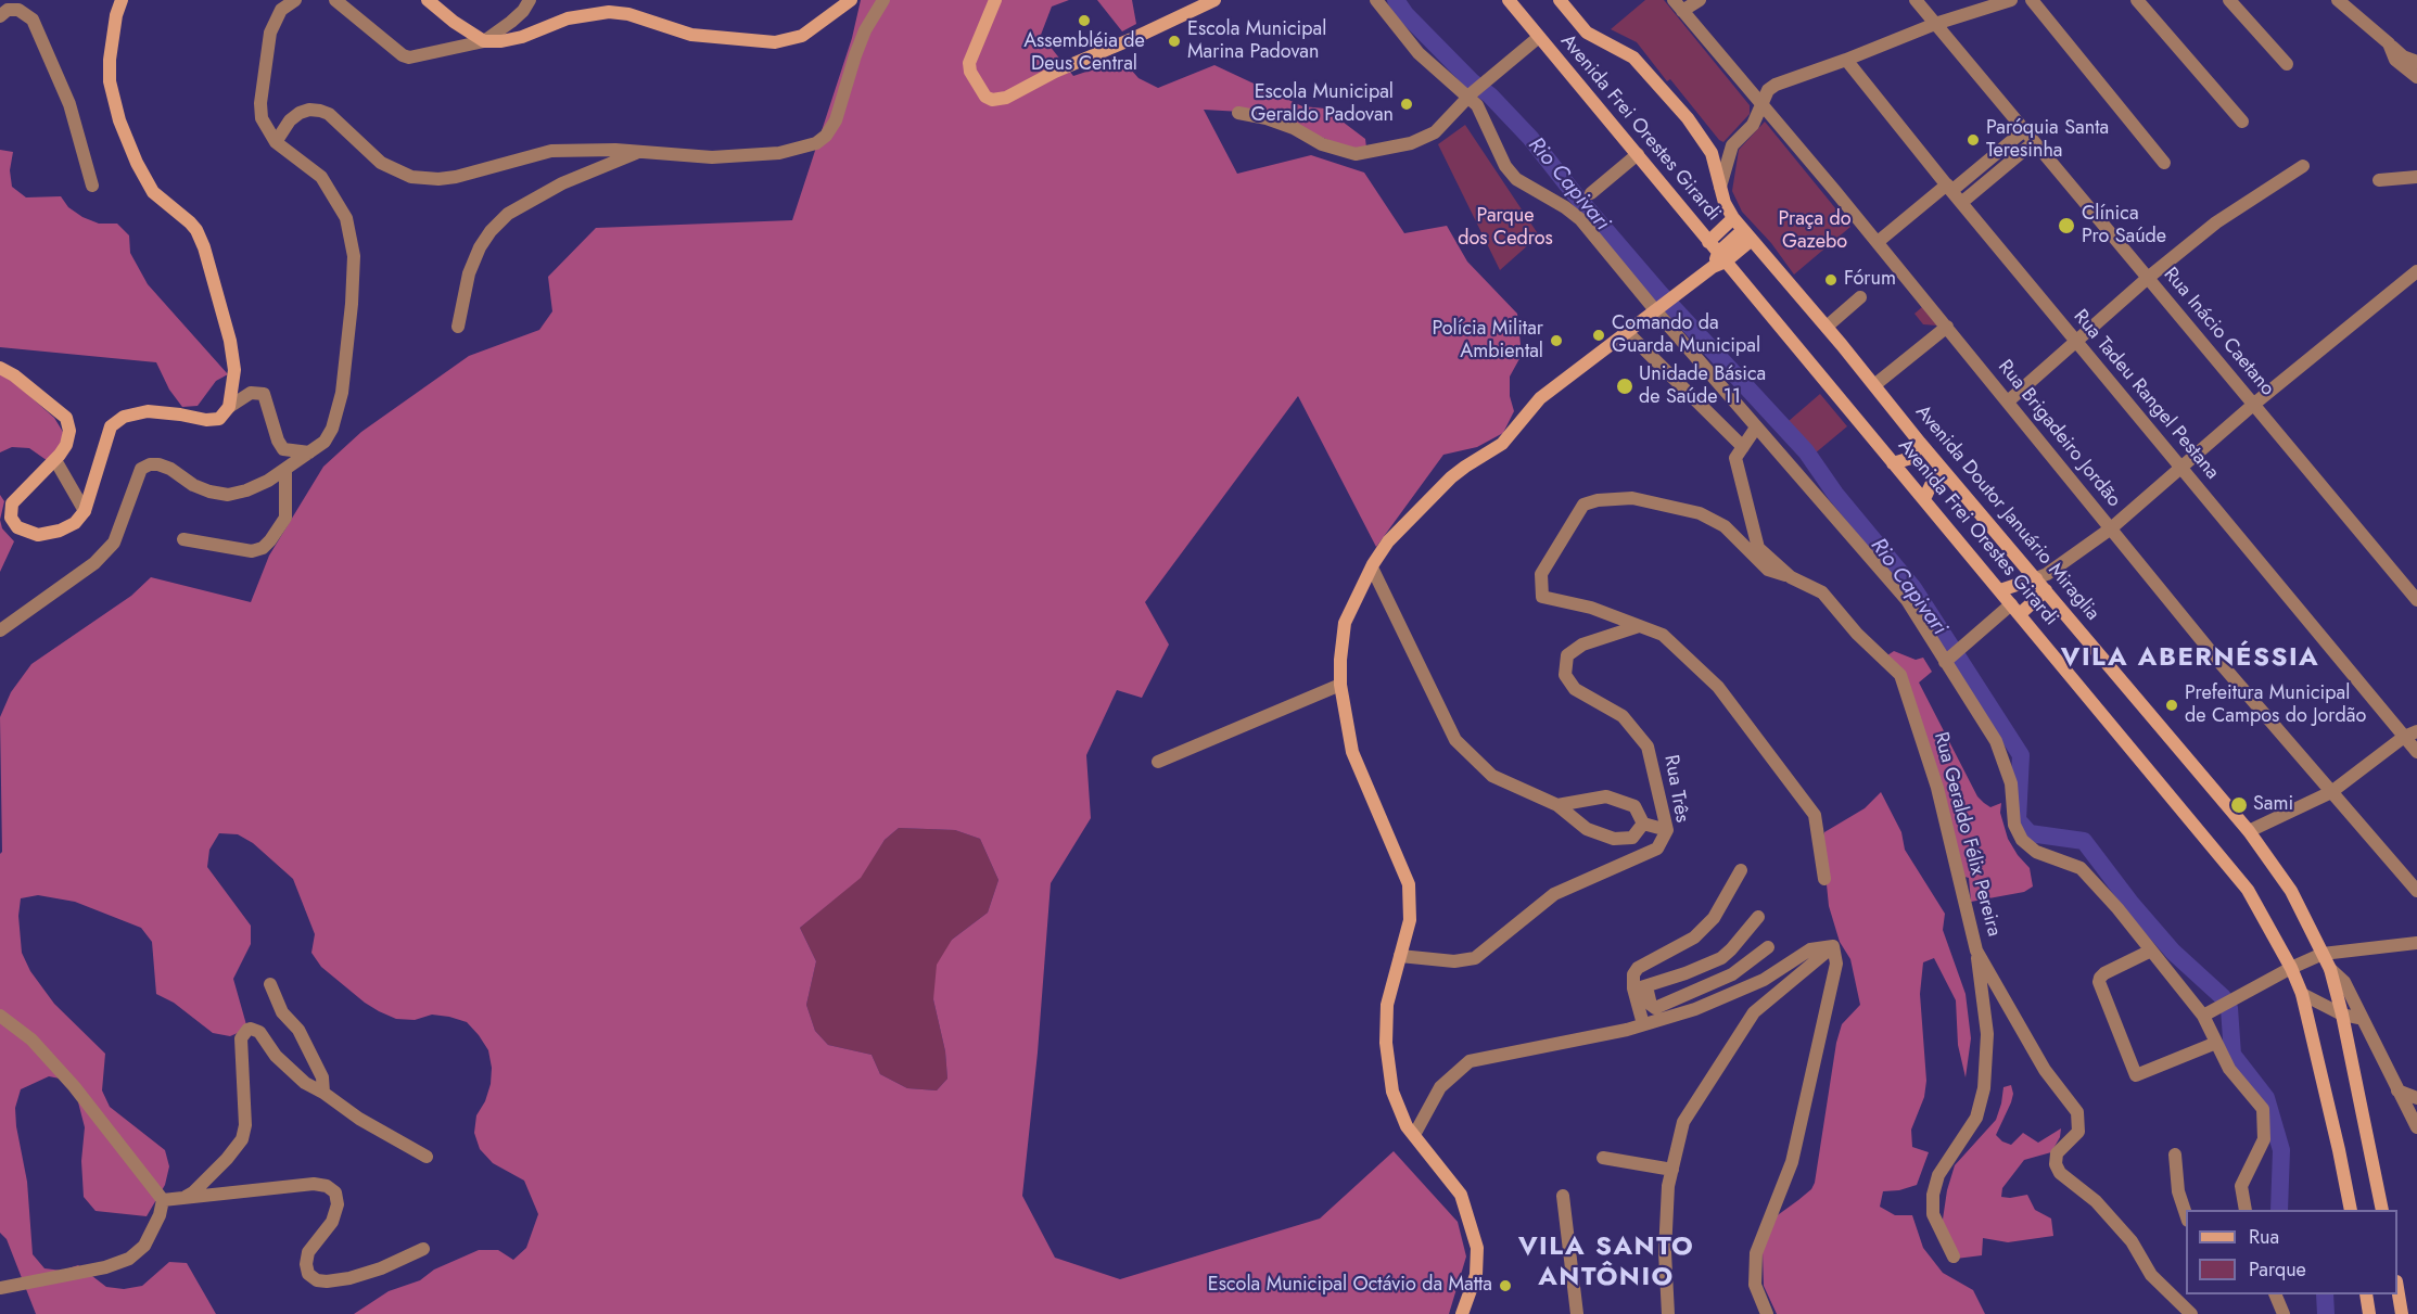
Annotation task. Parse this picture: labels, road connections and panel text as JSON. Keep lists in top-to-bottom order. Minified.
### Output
{"streets":{"main road":["Avenida Frei Orestes Girardi","Avenida Doutor Januário Miraglia"],"street":["Rua Inácio Caetano","Rua Tadeu Rangel Pestana","Rua Brigadeiro Jordão","Rua Três","Rua Geraldo Félix Pereira"]},"districts":["VILA ABERNÉSSIA","VILA SANTO ANTÔNIO"],"water":["Rio Capivari"],"parks":["Parque dos Cedros","Praça do Gazebo"],"places":["Assembléia de Deus Central","Escola Municipal Marina Padovan","Escola Municipal Geraldo Padovan","Paróquia Santa Teresinha","Clínica Pro Saúde","Fórum","Comando da Guarda Municipal","Polícia Militar Ambiental","Unidade Básica de Saúde 11","Prefeitura Municipal de Campos do Jordão","Sami","Escola Municipal Octávio da Matta"],"legend":["Rua","Parque"]}
